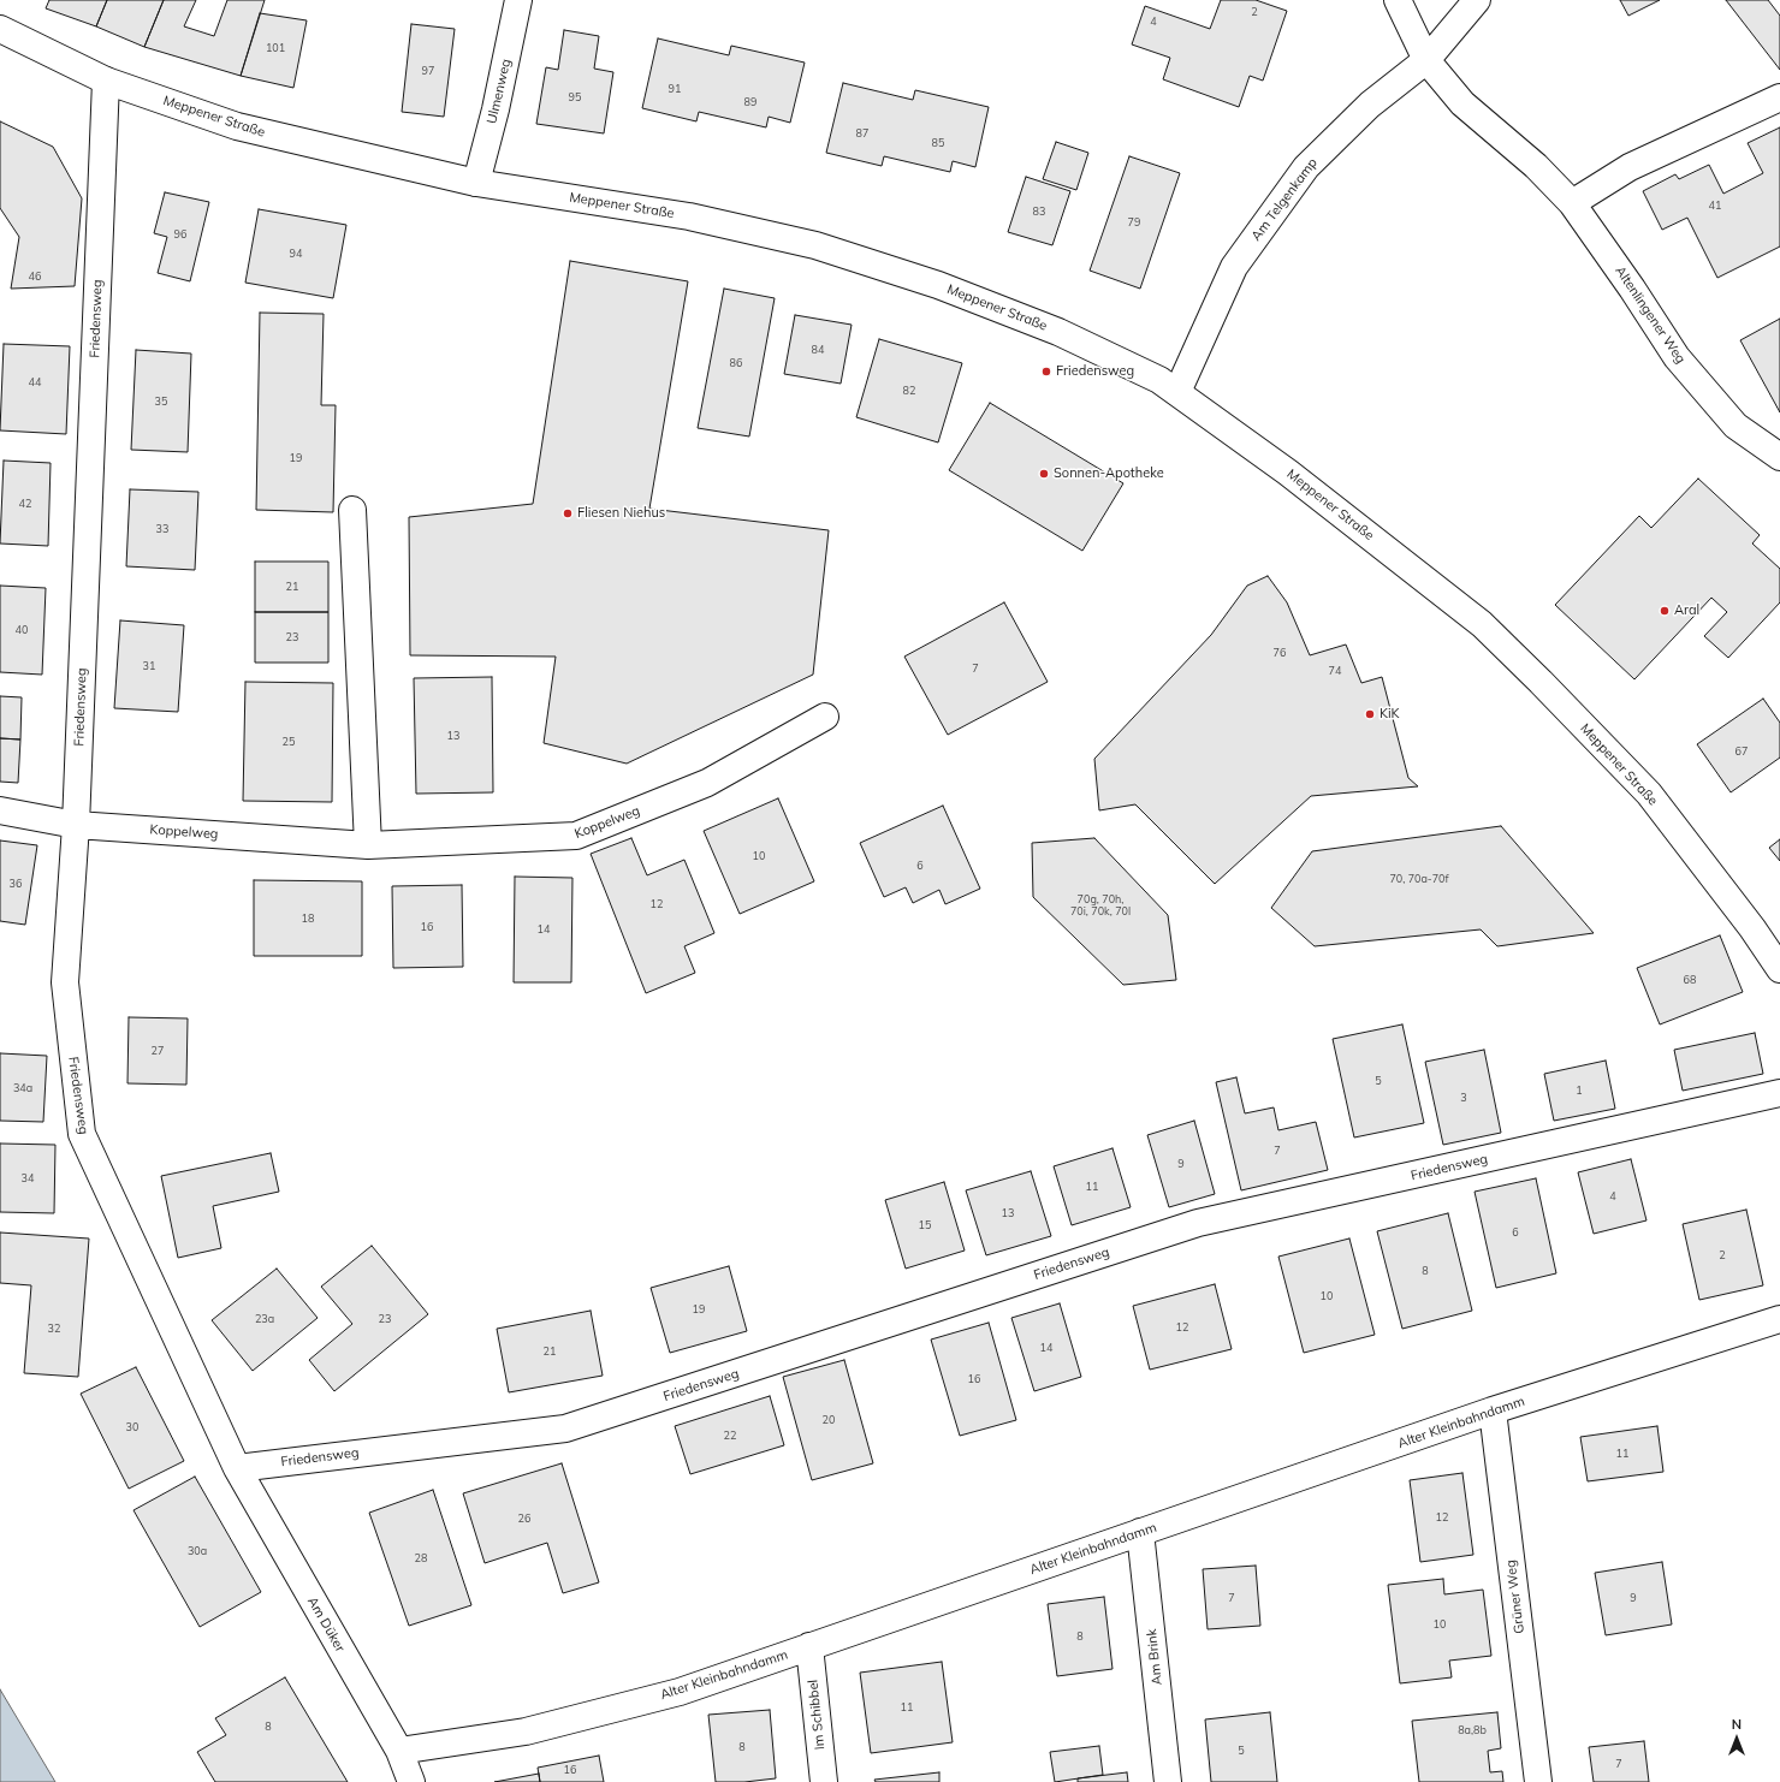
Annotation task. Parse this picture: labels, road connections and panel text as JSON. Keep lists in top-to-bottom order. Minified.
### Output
{"streets":{"street":["Ulmenweg","Meppener Straße","Am Telgenkamp","Altenlingener Weg","Friedensweg","Koppelweg","Alter Kleinbahndamm","Grüner Weg","Am Düker","Am Brink","Im Schibbel"]},"crossings":[["Ulmenweg","Meppener Straße"],["Meppener Straße","Am Telgenkamp"],["Meppener Straße","Friedensweg"],["Am Telgenkamp","Altenlingener Weg"],["Friedensweg","Koppelweg"],["Friedensweg","Am Düker"],["Alter Kleinbahndamm","Grüner Weg"],["Alter Kleinbahndamm","Am Düker"],["Alter Kleinbahndamm","Am Brink"],["Alter Kleinbahndamm","Im Schibbel"]],"places":["Friedensweg","Sonnen-Apotheke","Fliesen Niehus","Aral","KiK"],"house_numbers":["2","4","101","97","91","95","89","87","85","41","83","79","96","94","46","84","86","44","82","35","19","42","33","21","40","23","76","31","7","74","13","25","67","10","6","70, 70a-70f","36","70g, 70h, 70i, 70k, 70l","12","18","16","14","68","27","5","34a","1","3","7","9","34","11","4","13","15","6","2","8","10","19","23a","23","12","32","14","21","16","20","30","22","11","12","26","30a","28","7","9","10","8","11","8","8a,8b","8","5","7","16"],"north":"top"}
